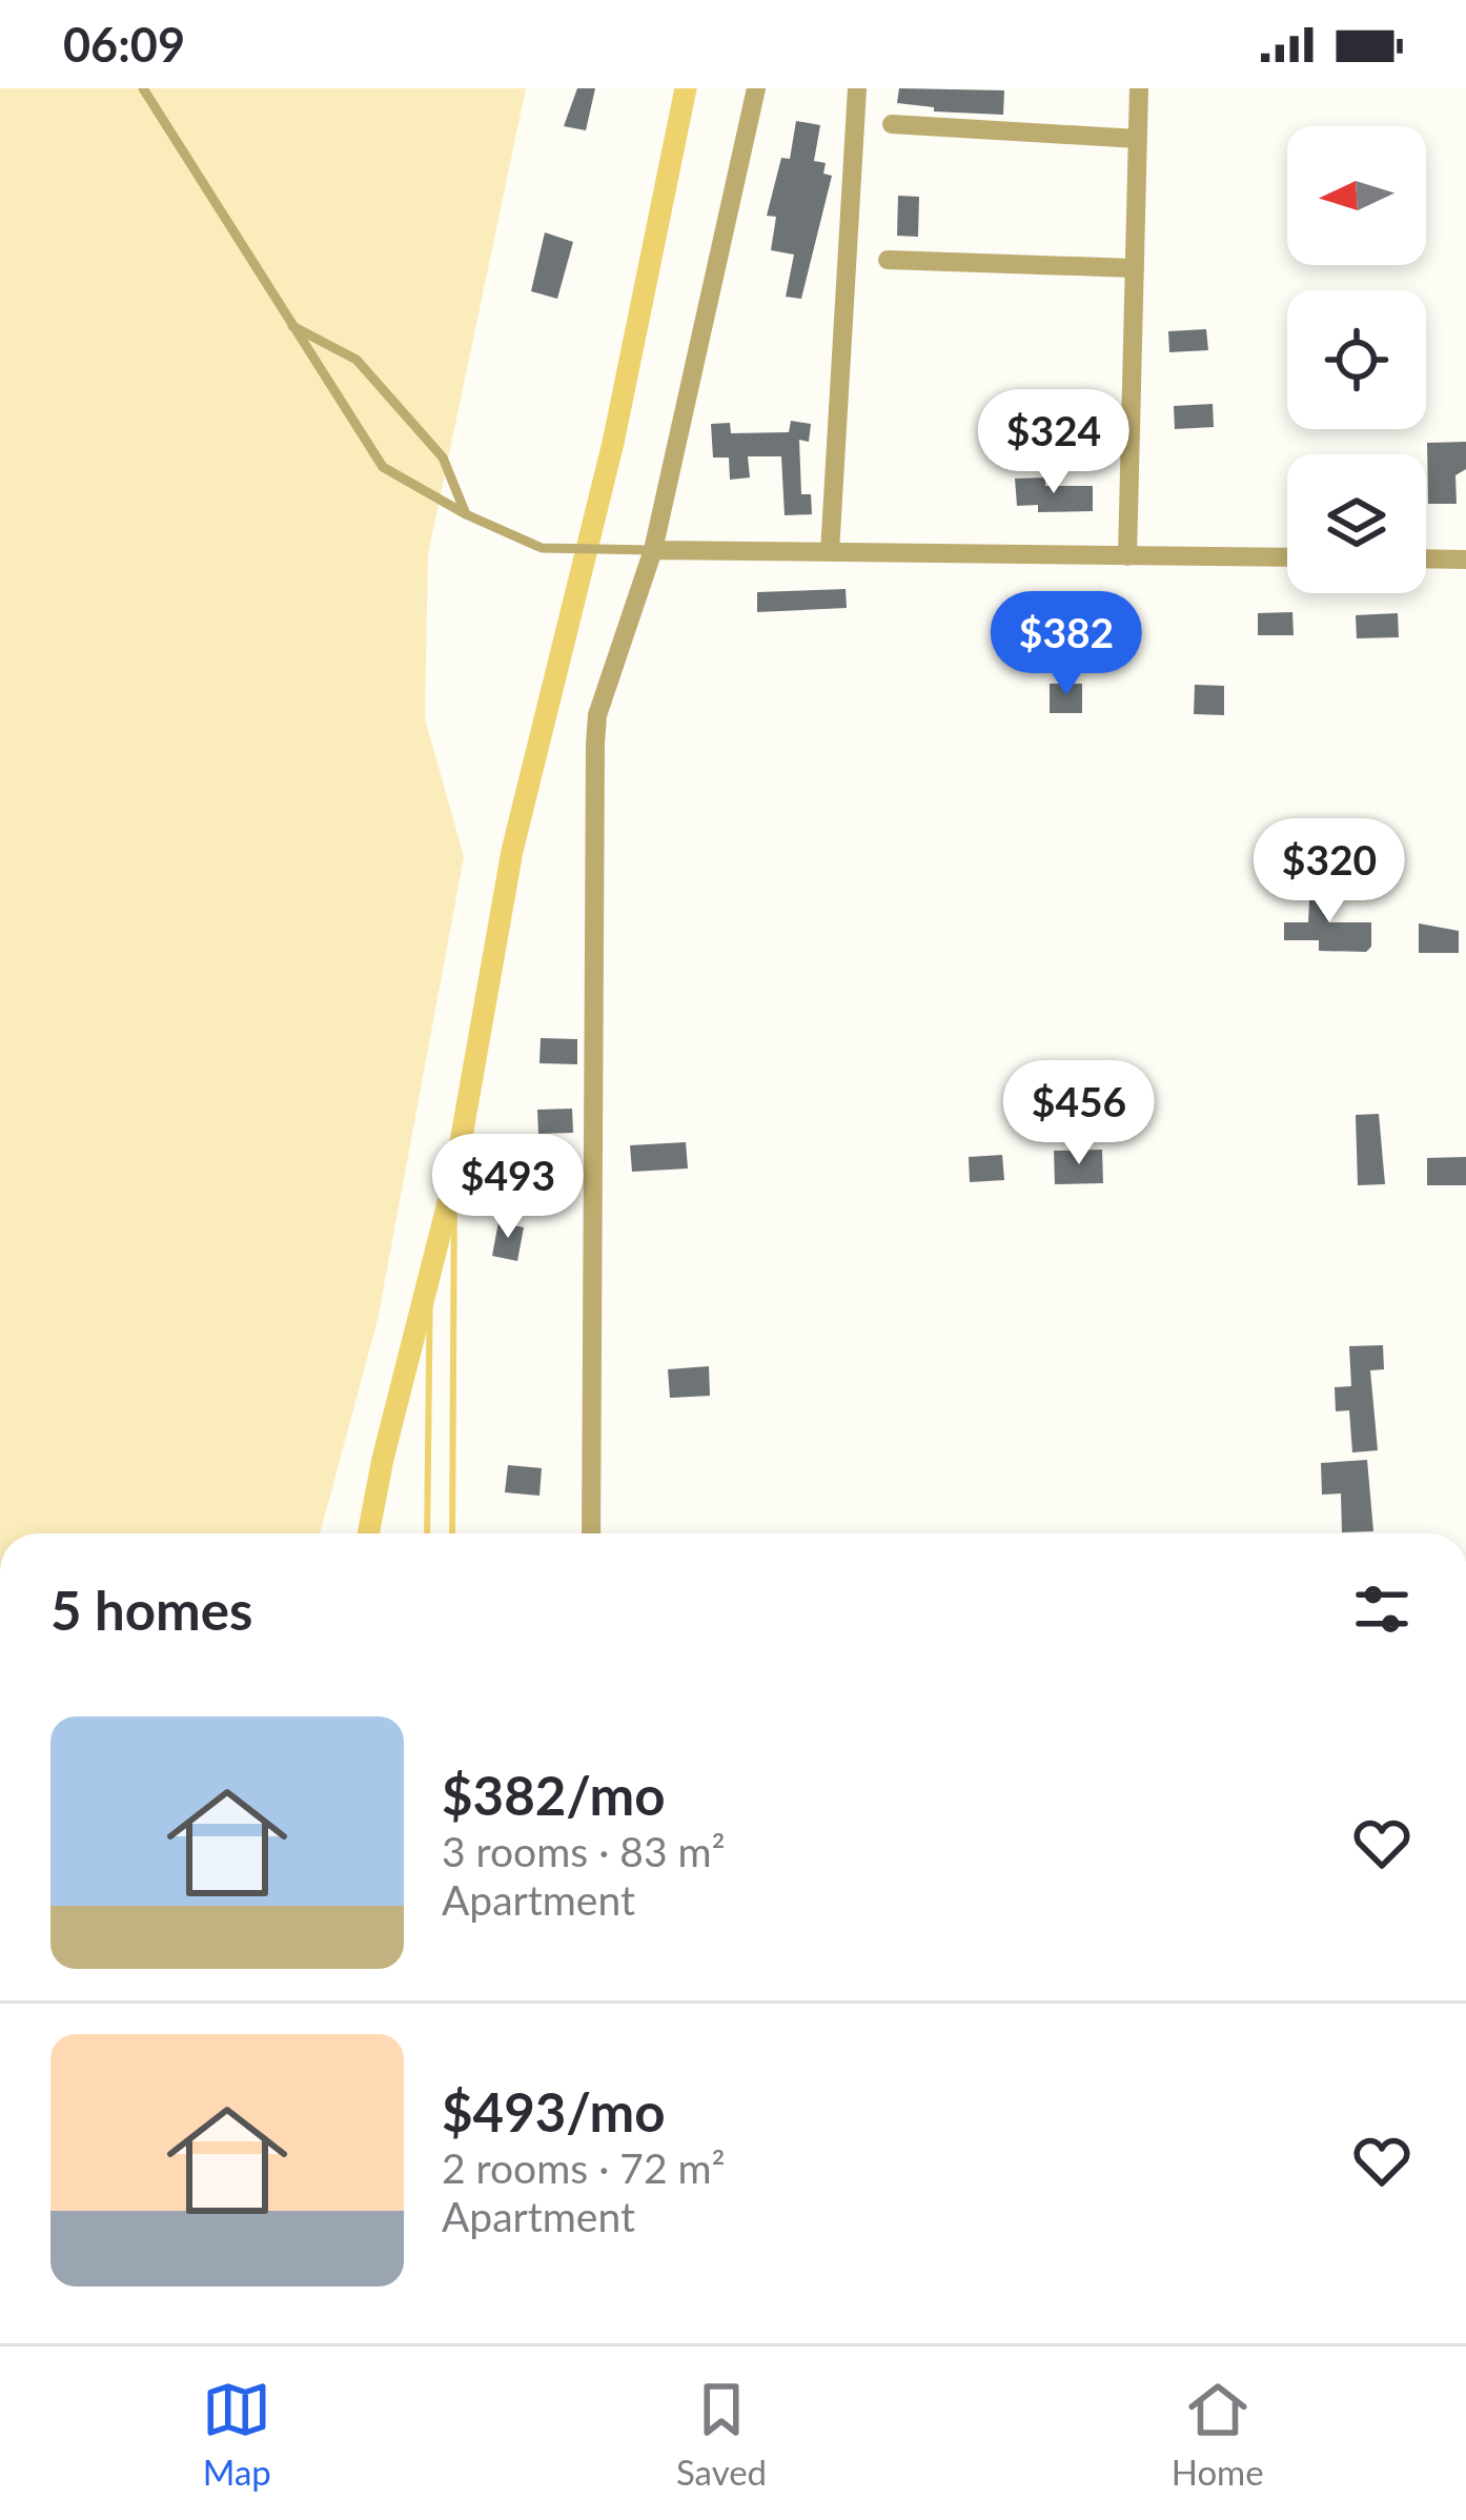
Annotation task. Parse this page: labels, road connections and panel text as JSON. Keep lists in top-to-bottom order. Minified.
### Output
{"north":"left","page":{"status":"06:09","price":["$324","$382","$320","$456","$493"],"heading":"5 homes","list":[{"name":"$382/mo","note":"3 rooms · 83 m² · Apartment"},{"name":"$493/mo","note":"2 rooms · 72 m² · Apartment"}],"tabs":["Map","Saved","Home"]}}
